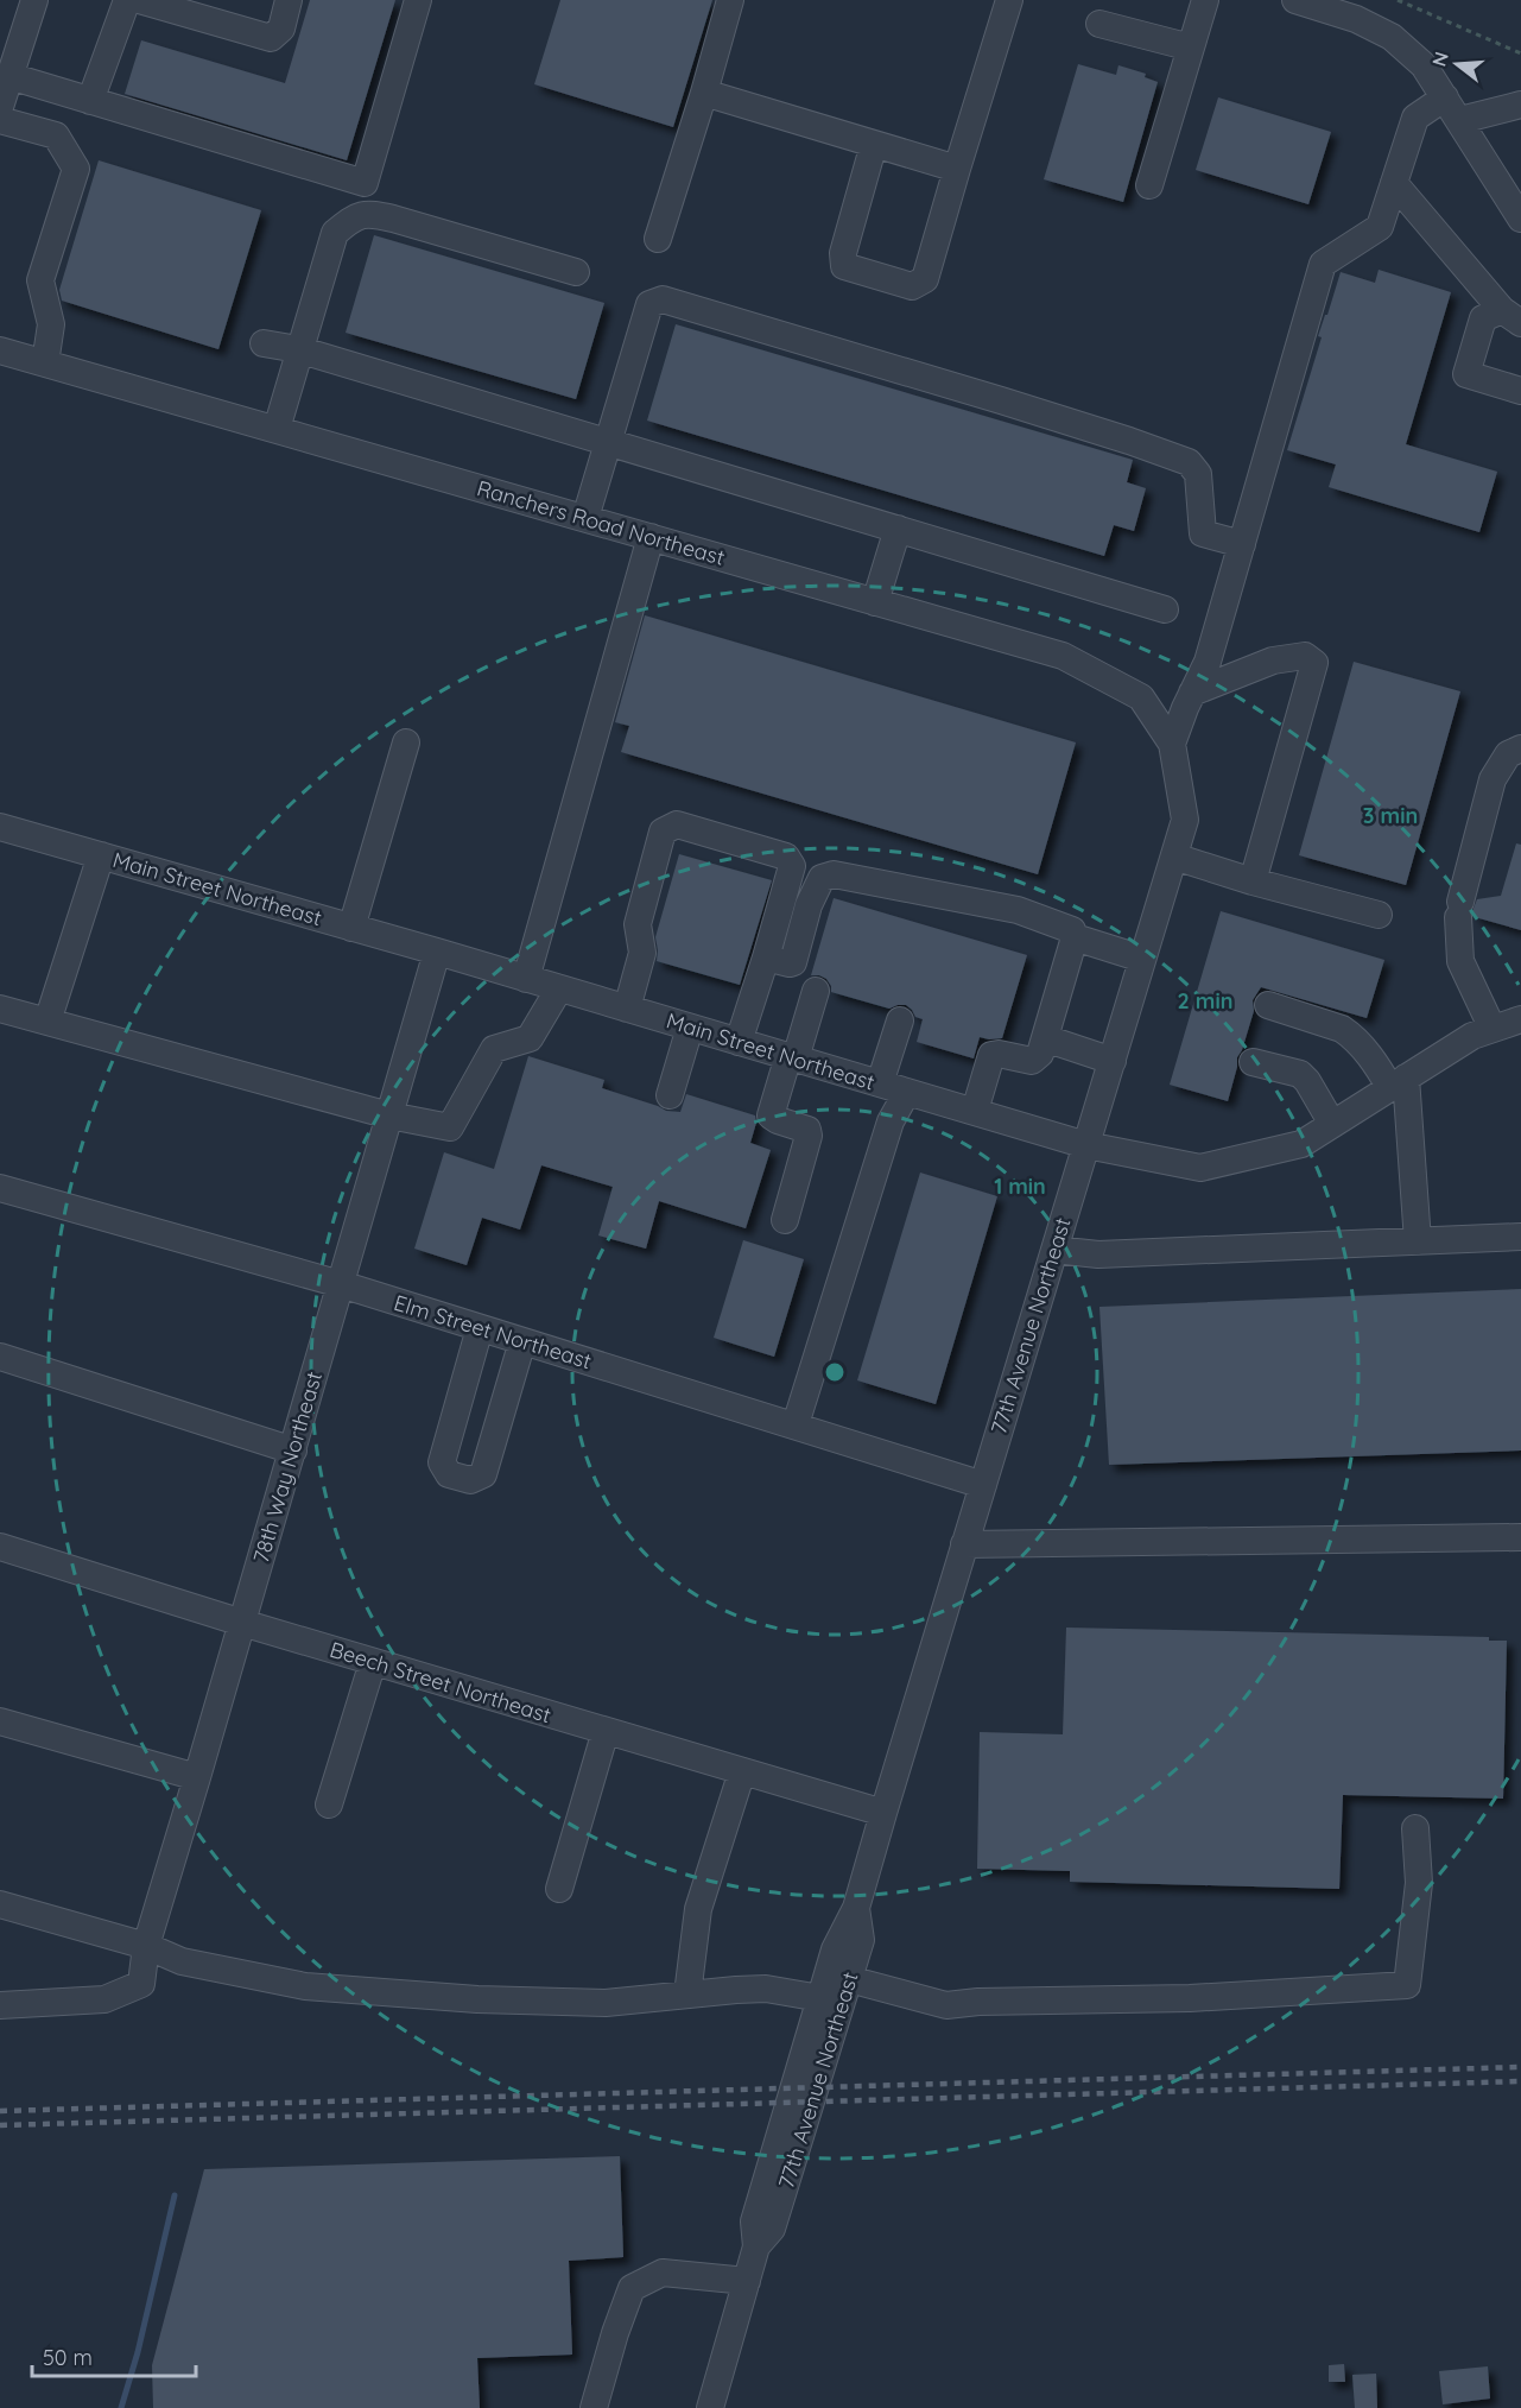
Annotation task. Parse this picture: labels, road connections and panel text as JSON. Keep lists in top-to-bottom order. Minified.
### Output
{"streets":{"street":["Ranchers Road Northeast","Main Street Northeast","77th Avenue Northeast","Elm Street Northeast","78th Way Northeast","Beech Street Northeast"]},"crossings":[["Ranchers Road Northeast","77th Avenue Northeast"],["Main Street Northeast","77th Avenue Northeast"],["Main Street Northeast","78th Way Northeast"],["77th Avenue Northeast","Elm Street Northeast"],["77th Avenue Northeast","Beech Street Northeast"],["Elm Street Northeast","78th Way Northeast"],["78th Way Northeast","Beech Street Northeast"]],"scale_bar":"50 m","north":"left","rings":["3 min","2 min","1 min"]}
